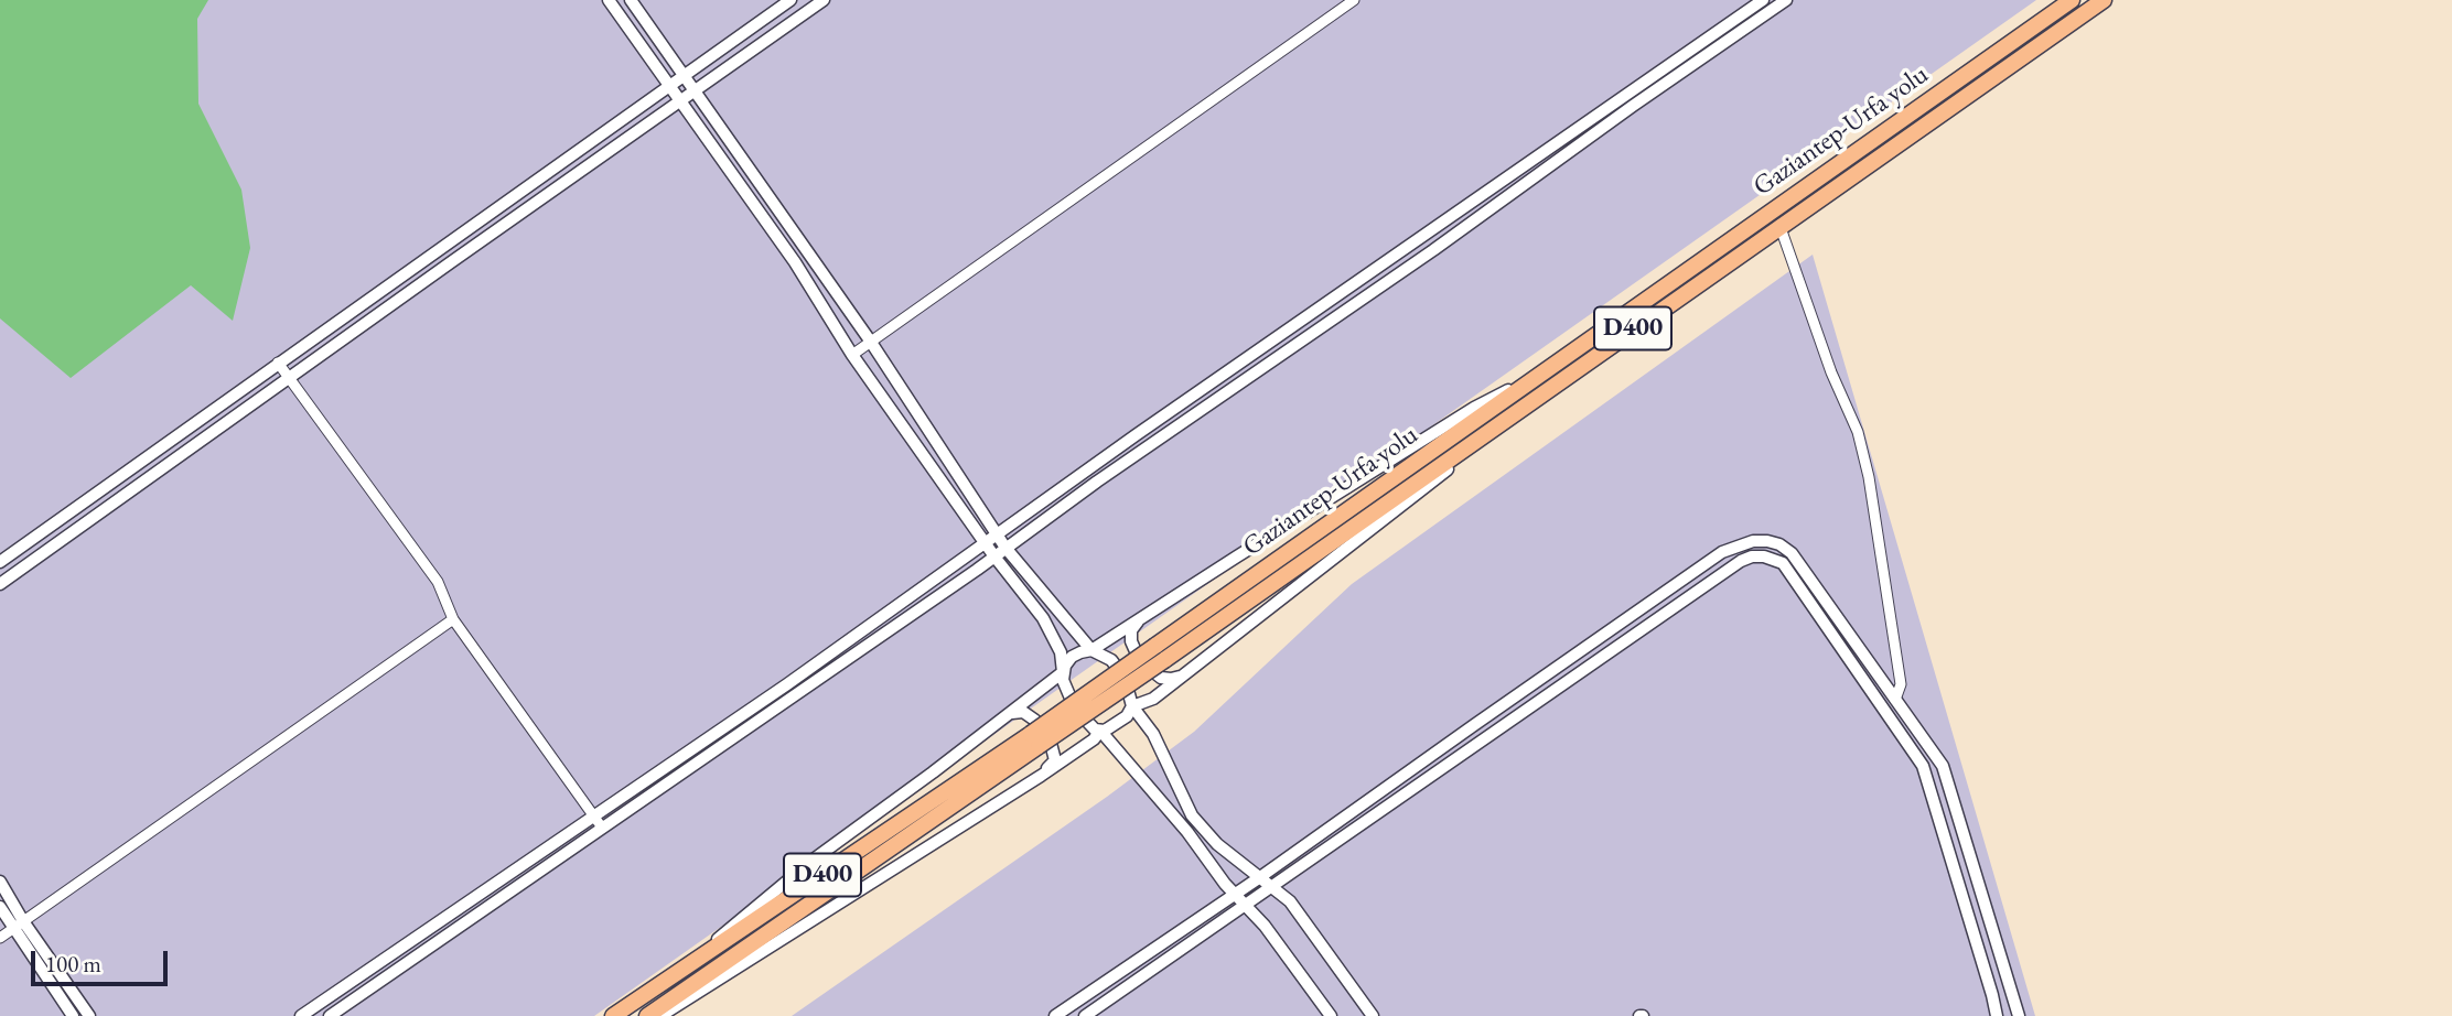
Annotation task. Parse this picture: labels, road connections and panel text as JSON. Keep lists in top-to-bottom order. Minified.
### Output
{"streets":{"highway":["Gaziantep-Urfa yolu","D400"]},"scale_bar":"100 m"}
